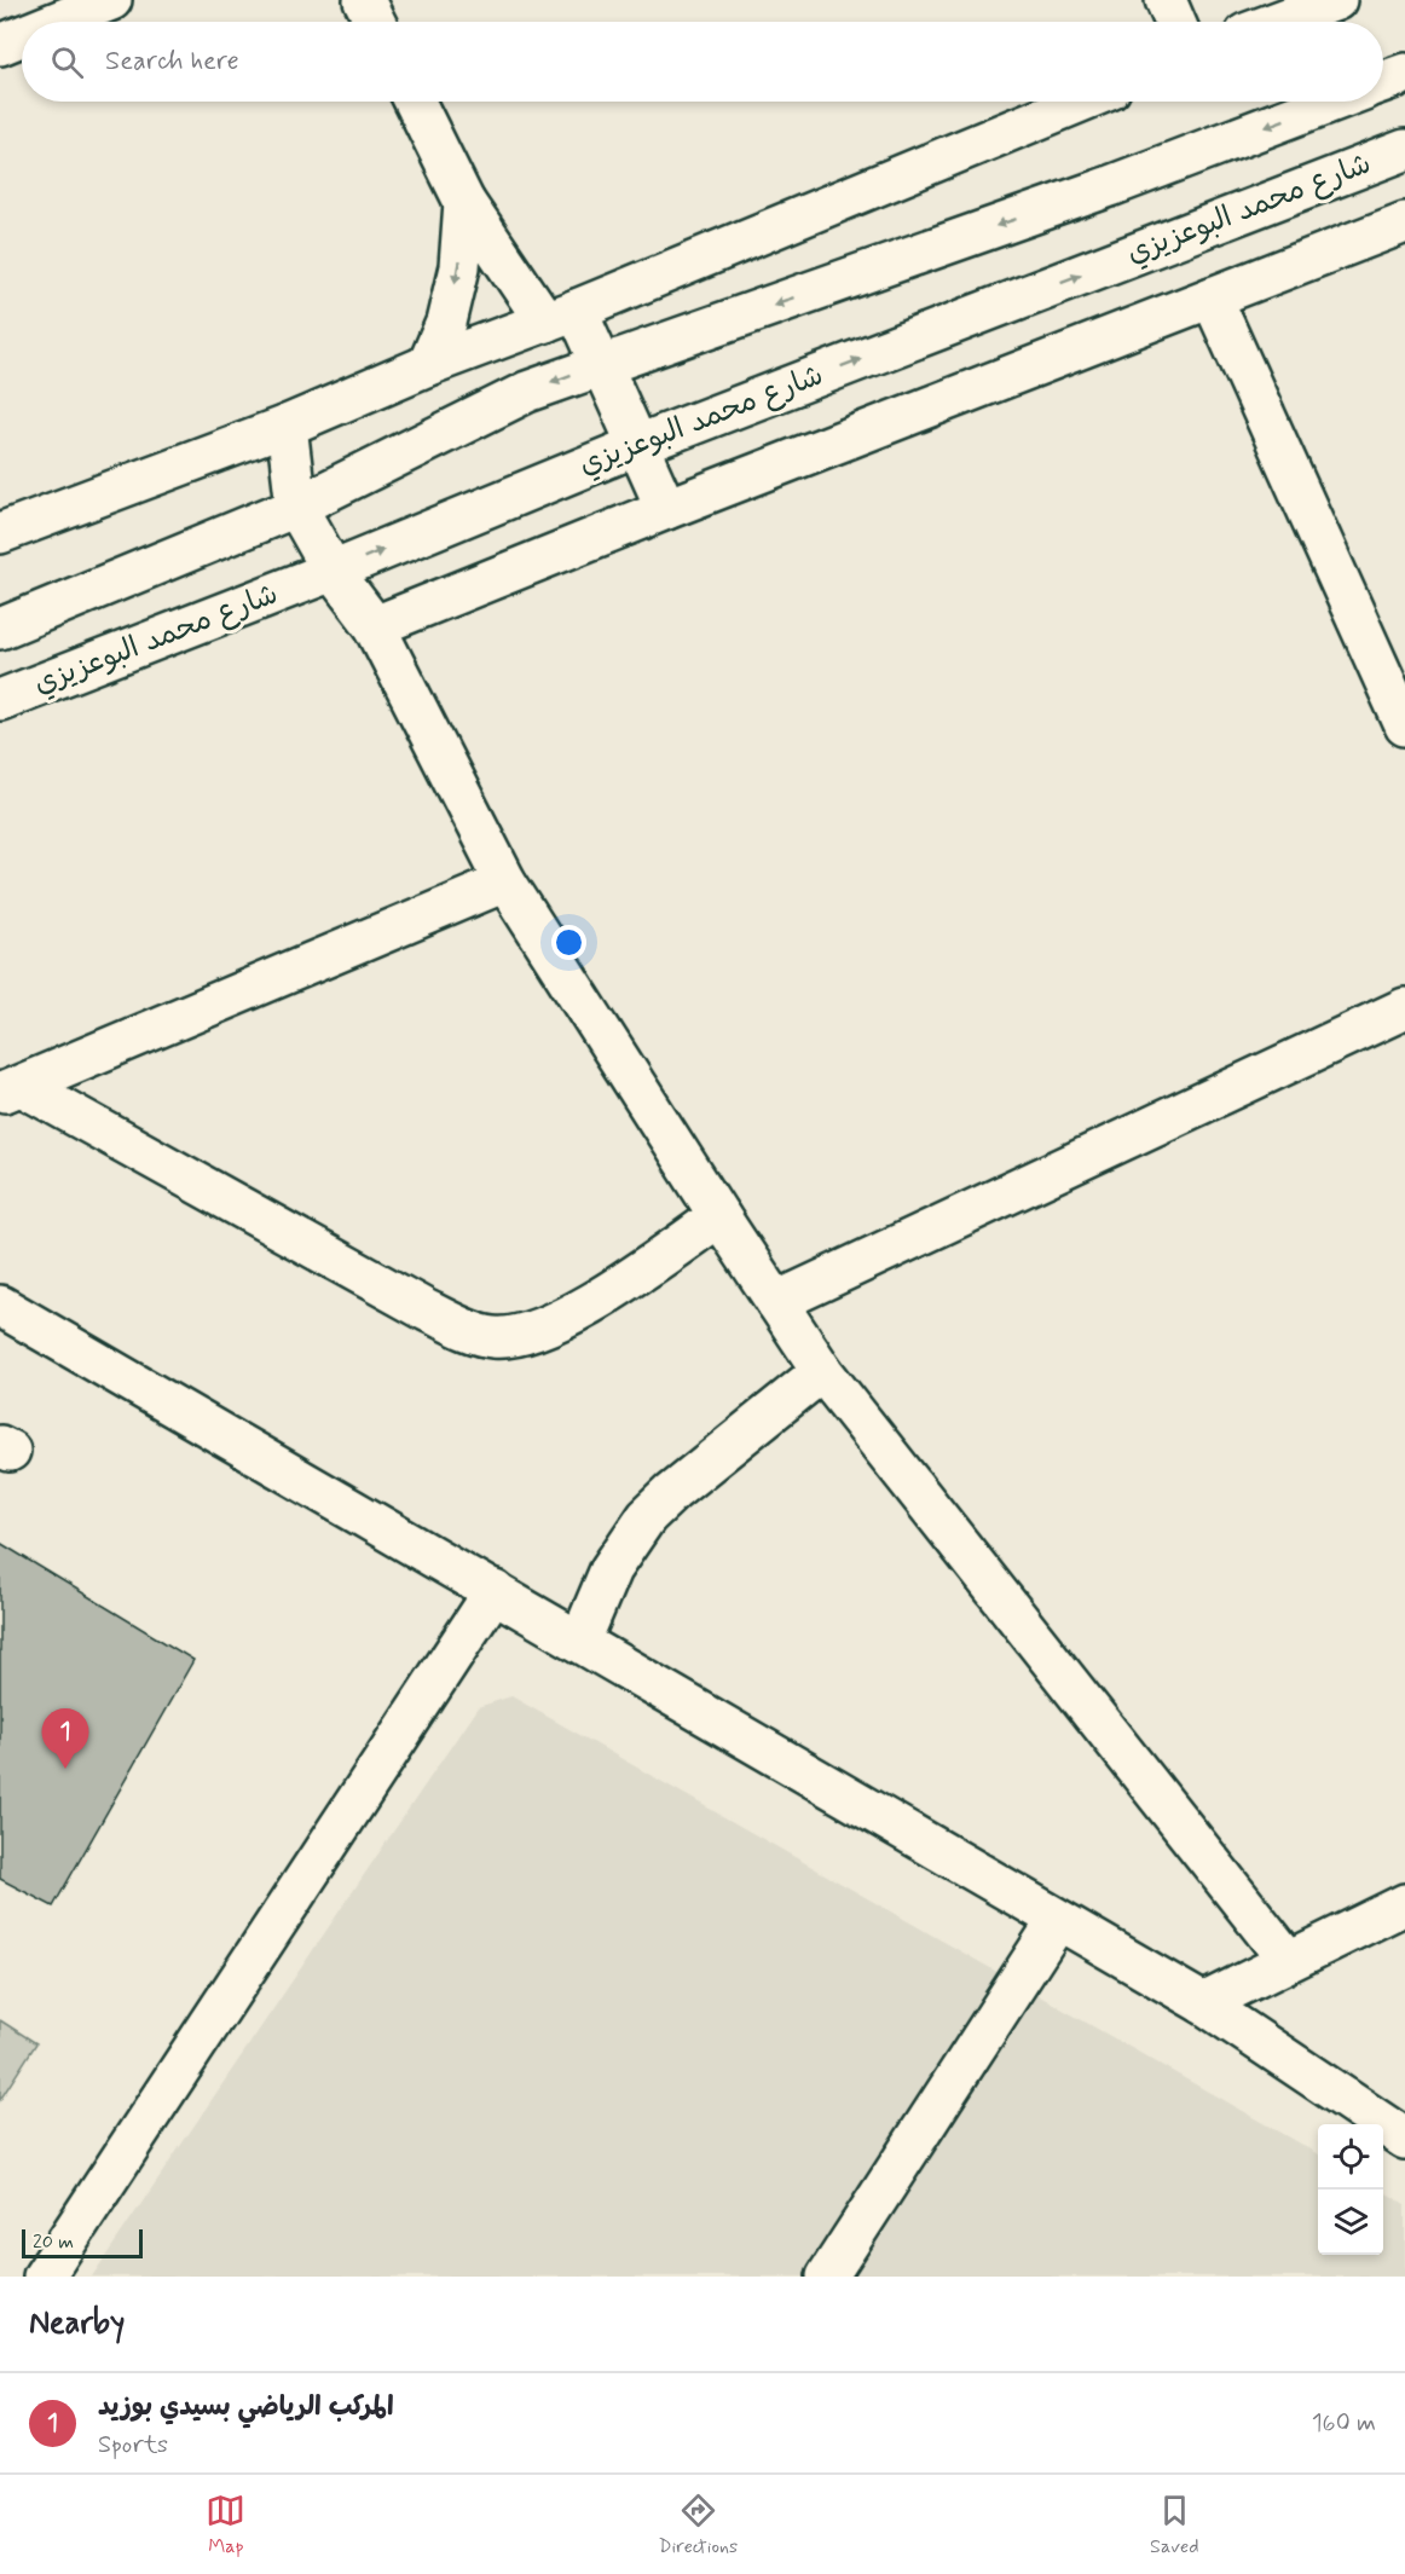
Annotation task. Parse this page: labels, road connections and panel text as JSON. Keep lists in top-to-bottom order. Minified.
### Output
{"streets":{"street":["شارع محمد البوعزيزي"]},"scale_bar":"20 m","page":{"search":"Search here","pins":"1","scale":"20 m","heading":"Nearby","list":[{"mark":"1","name":"المركب الرياضي بسيدي بوزيد","note":"Sports","value":"160 m"}],"nav":["Map","Directions","Saved"]}}
